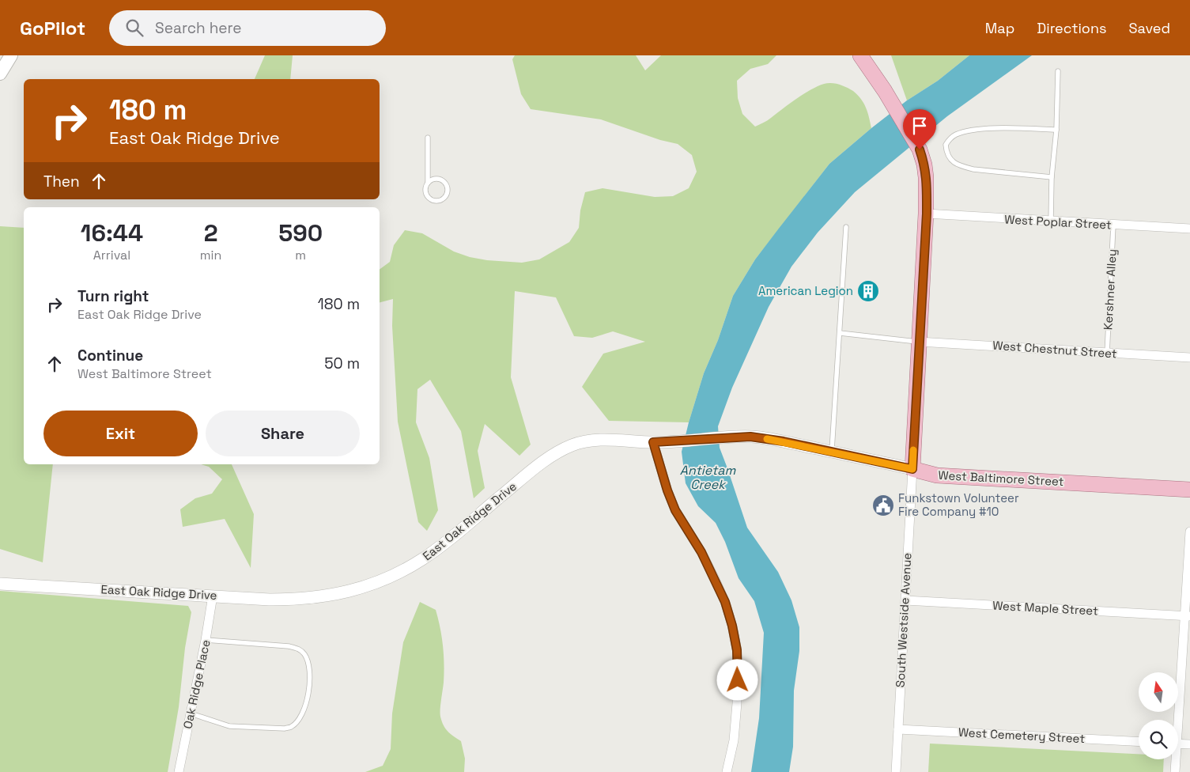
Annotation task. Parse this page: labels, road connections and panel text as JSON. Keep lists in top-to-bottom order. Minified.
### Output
{"streets":{"main road":["West Baltimore Street"],"street":["West Poplar Street","West Chestnut Street","East Oak Ridge Drive","West Maple Street","South Westside Avenue","Oak Ridge Place","West Cemetery Street"],"lane":["Kershner Alley"]},"crossings":[["West Poplar Street","Kershner Alley"],["Kershner Alley","West Chestnut Street"],["West Baltimore Street","East Oak Ridge Drive"],["West Baltimore Street","South Westside Avenue"],["East Oak Ridge Drive","Oak Ridge Place"],["West Maple Street","South Westside Avenue"],["South Westside Avenue","West Cemetery Street"]],"water":["Antietam Creek"],"places":{"building":["American Legion"],"public building":["Funkstown Volunteer Fire Company #10"]},"north":"top","page":{"header":"GoPilot","search":"Search here","nav":["Map","Directions","Saved"],"turn":["180 m","East Oak Ridge Drive"],"then":"Then","eta":["16:44","Arrival","2","min","590","m"],"list":[{"name":"Turn right","note":"East Oak Ridge Drive","value":"180 m"},{"name":"Continue","note":"West Baltimore Street","value":"50 m"}],"buttons":["Exit","Share"]}}
